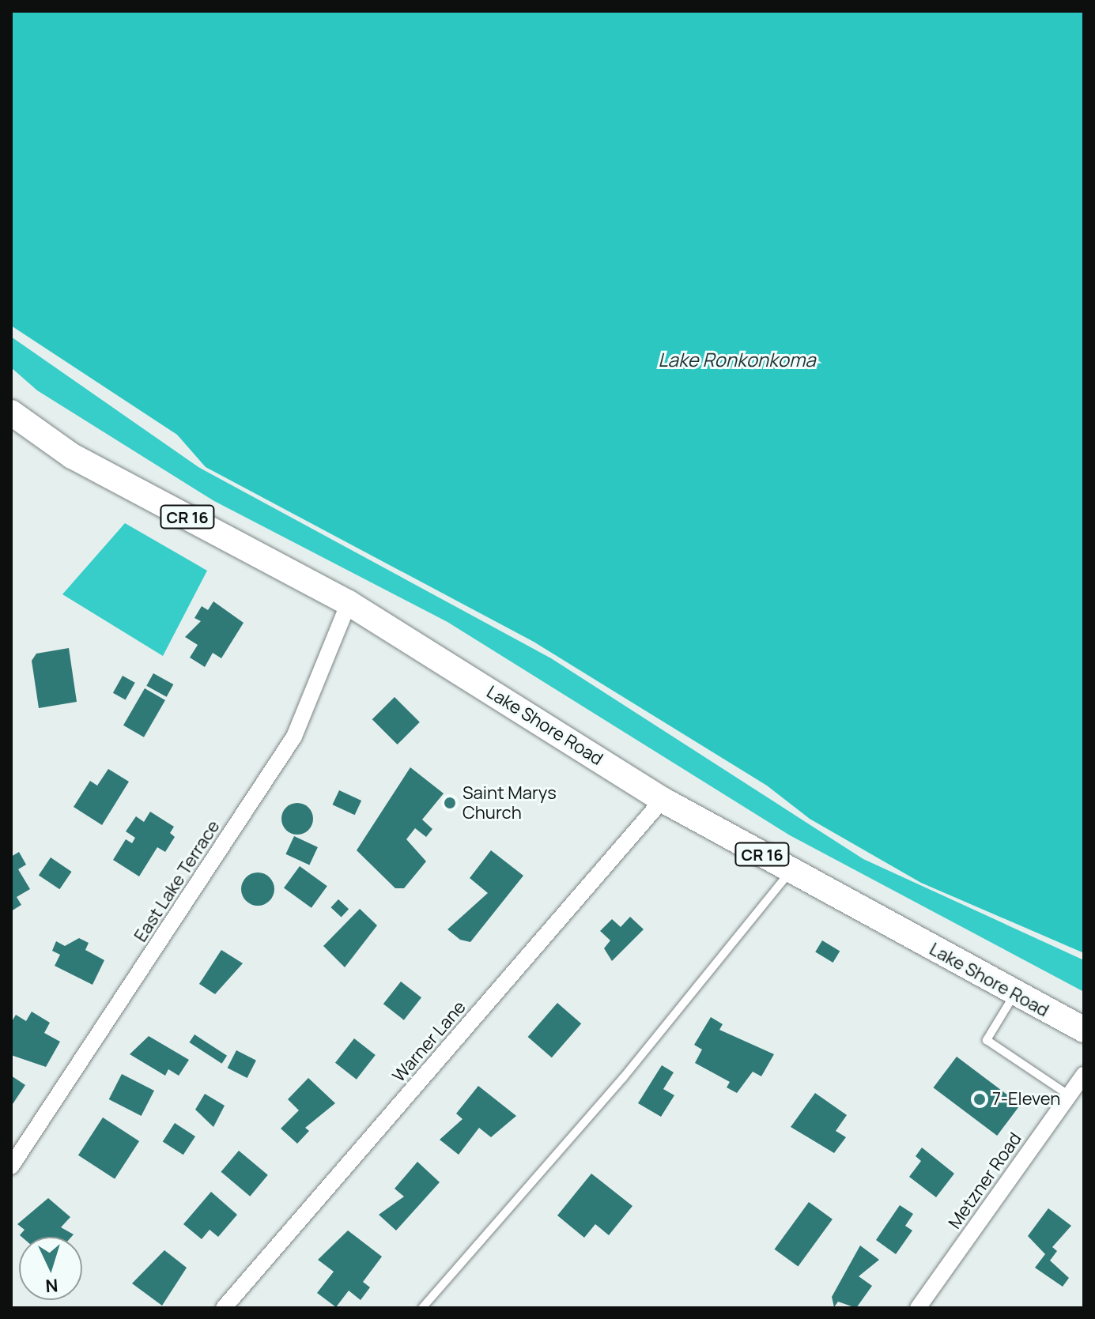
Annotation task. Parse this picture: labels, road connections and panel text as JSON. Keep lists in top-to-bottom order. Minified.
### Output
{"streets":{"main road":["CR 16","Lake Shore Road"],"street":["East Lake Terrace","Warner Lane","Metzner Road"]},"crossings":[["Lake Shore Road","East Lake Terrace"],["Lake Shore Road","Warner Lane"]],"water":["Lake Ronkonkoma"],"places":["Saint Marys Church","7-Eleven"],"north":"bottom"}
